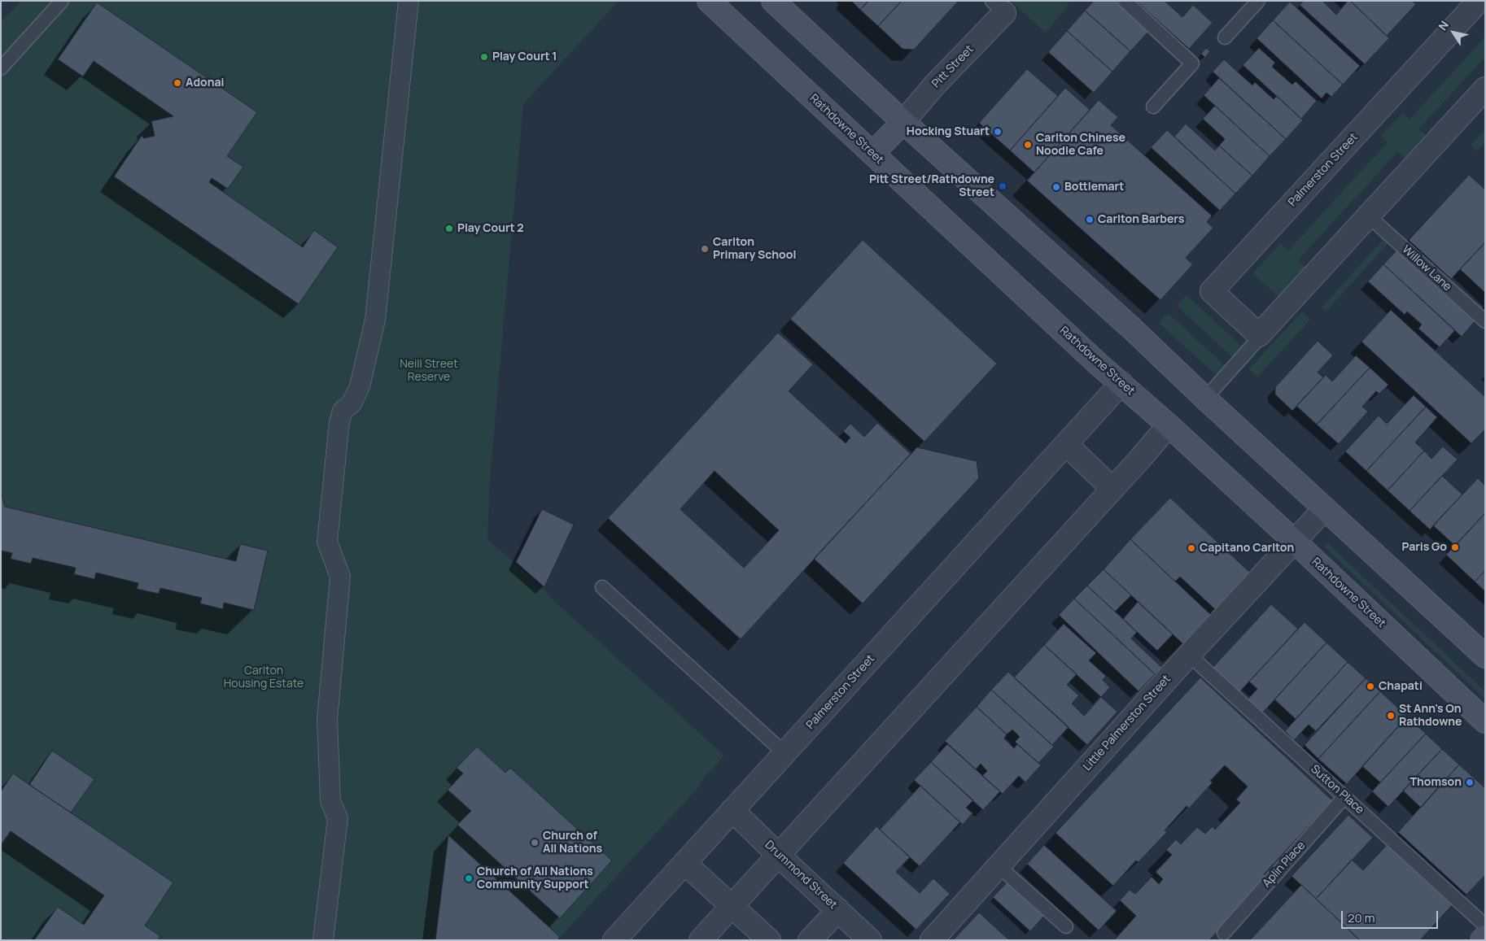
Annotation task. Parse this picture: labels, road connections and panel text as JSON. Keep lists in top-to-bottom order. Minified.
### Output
{"streets":{"main road":["Rathdowne Street"],"street":["Pitt Street","Palmerston Street","Little Palmerston Street","Drummond Street"],"lane":["Willow Lane","Sutton Place","Aplin Place"]},"crossings":[["Rathdowne Street","Palmerston Street"],["Rathdowne Street","Little Palmerston Street"],["Palmerston Street","Drummond Street"],["Little Palmerston Street","Sutton Place"],["Sutton Place","Aplin Place"]],"parks":["Neill Street Reserve","Carlton Housing Estate"],"places":["Play Court 1","Adonai","Hocking Stuart","Carlton Chinese Noodle Cafe","Pitt Street/Rathdowne Street","Bottlemart","Carlton Barbers","Play Court 2","Carlton Primary School","Paris Go","Capitano Carlton","Chapati","St Ann's On Rathdowne","Thomson","Church of All Nations","Church of All Nations Community Support"],"scale_bar":"20 m","north":"top left"}
